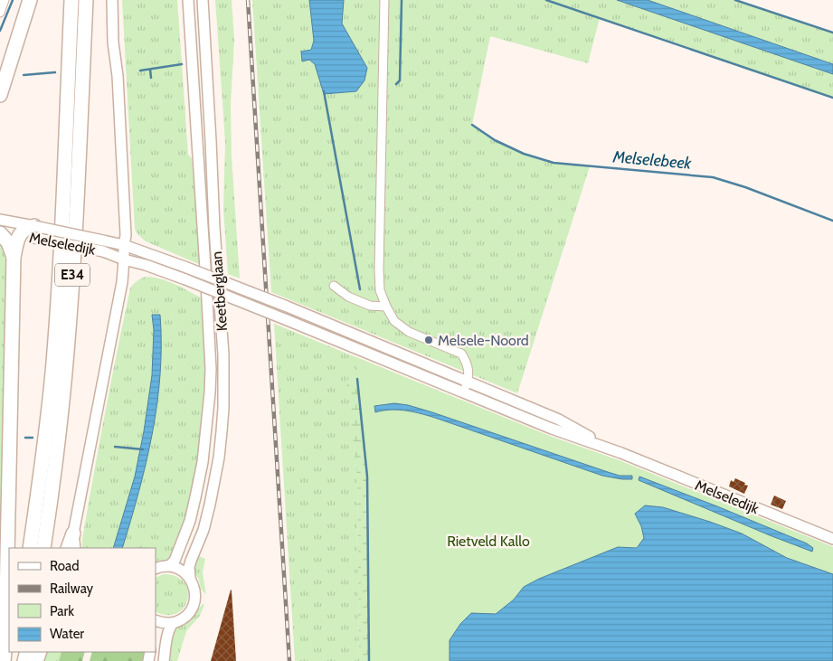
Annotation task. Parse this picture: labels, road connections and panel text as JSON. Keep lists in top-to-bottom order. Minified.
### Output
{"streets":{"highway":["E34"],"main road":["Melseledijk","Keetberglaan"]},"water":["Melselebeek"],"parks":["Rietveld Kallo"],"places":["Melsele-Noord"],"legend":["Road","Railway","Park","Water"]}
